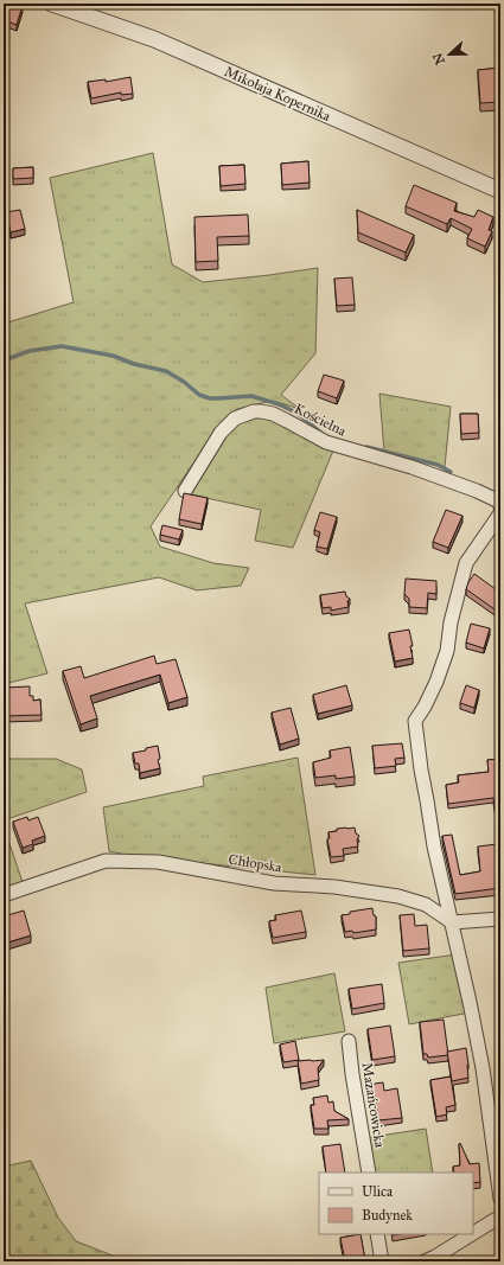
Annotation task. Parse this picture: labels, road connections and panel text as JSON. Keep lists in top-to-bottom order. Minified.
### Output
{"streets":{"street":["Mikołaja Kopernika","Kościelna","Chłopska","Mazańcowicka"]},"legend":["Ulica","Budynek"],"north":"left"}
